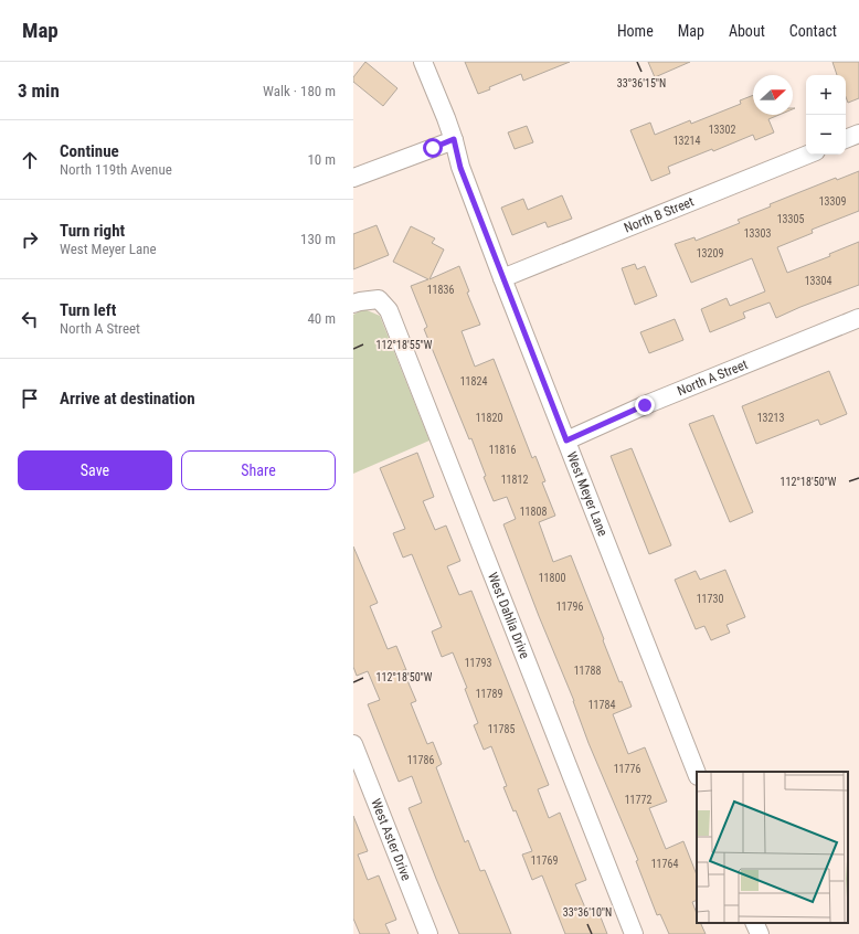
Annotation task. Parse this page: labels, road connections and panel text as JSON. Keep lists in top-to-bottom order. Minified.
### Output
{"streets":{"street":["North B Street","North A Street","West Meyer Lane","West Dahlia Drive","West Aster Drive"]},"crossings":[["North B Street","West Meyer Lane"],["North A Street","West Meyer Lane"]],"house_numbers":["13302","13214","13309","13305","13303","13209","13304","11836","11824","11820","13213","11816","11812","11808","11800","11730","11796","11793","11788","11789","11784","11785","11786","11776","11772","11769","11764"],"north":"right","page":{"header":"Map","nav":["Home","Map","About","Contact"],"heading":["3 min","Walk · 180 m"],"map_buttons":["+","−"],"list":[["Continue","North 119th Avenue","10 m"],["Turn right","West Meyer Lane","130 m"],["Turn left","North A Street","40 m"],"Arrive at destination"],"buttons":["Save","Share"]},"coordinates":["33°36'15\"N","112°18'55\"W","112°18'50\"W","33°36'10\"N"]}
